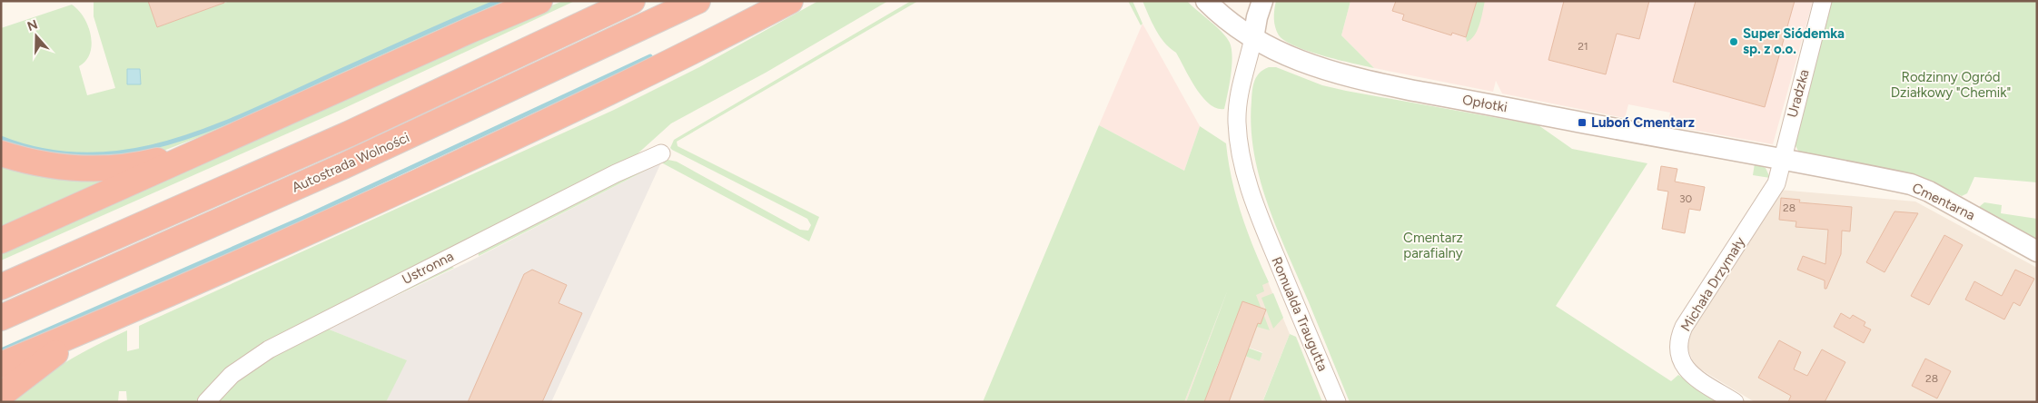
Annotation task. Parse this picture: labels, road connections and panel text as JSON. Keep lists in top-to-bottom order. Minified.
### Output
{"streets":{"highway":["Autostrada Wolności"],"street":["Uradzka","Opłotki","Cmentarna","Ustronna","Michała Drzymały","Romualda Traugutta"]},"crossings":[["Uradzka","Opłotki"],["Uradzka","Cmentarna"],["Uradzka","Michała Drzymały"],["Opłotki","Cmentarna"],["Opłotki","Michała Drzymały"],["Opłotki","Romualda Traugutta"],["Cmentarna","Michała Drzymały"]],"parks":["Rodzinny Ogród Działkowy \"Chemik\"","Cmentarz parafialny"],"places":{"other":["Super Siódemka sp. z o.o."],"transit":["Luboń Cmentarz"]},"house_numbers":["21","30","28","28"],"north":"top"}
